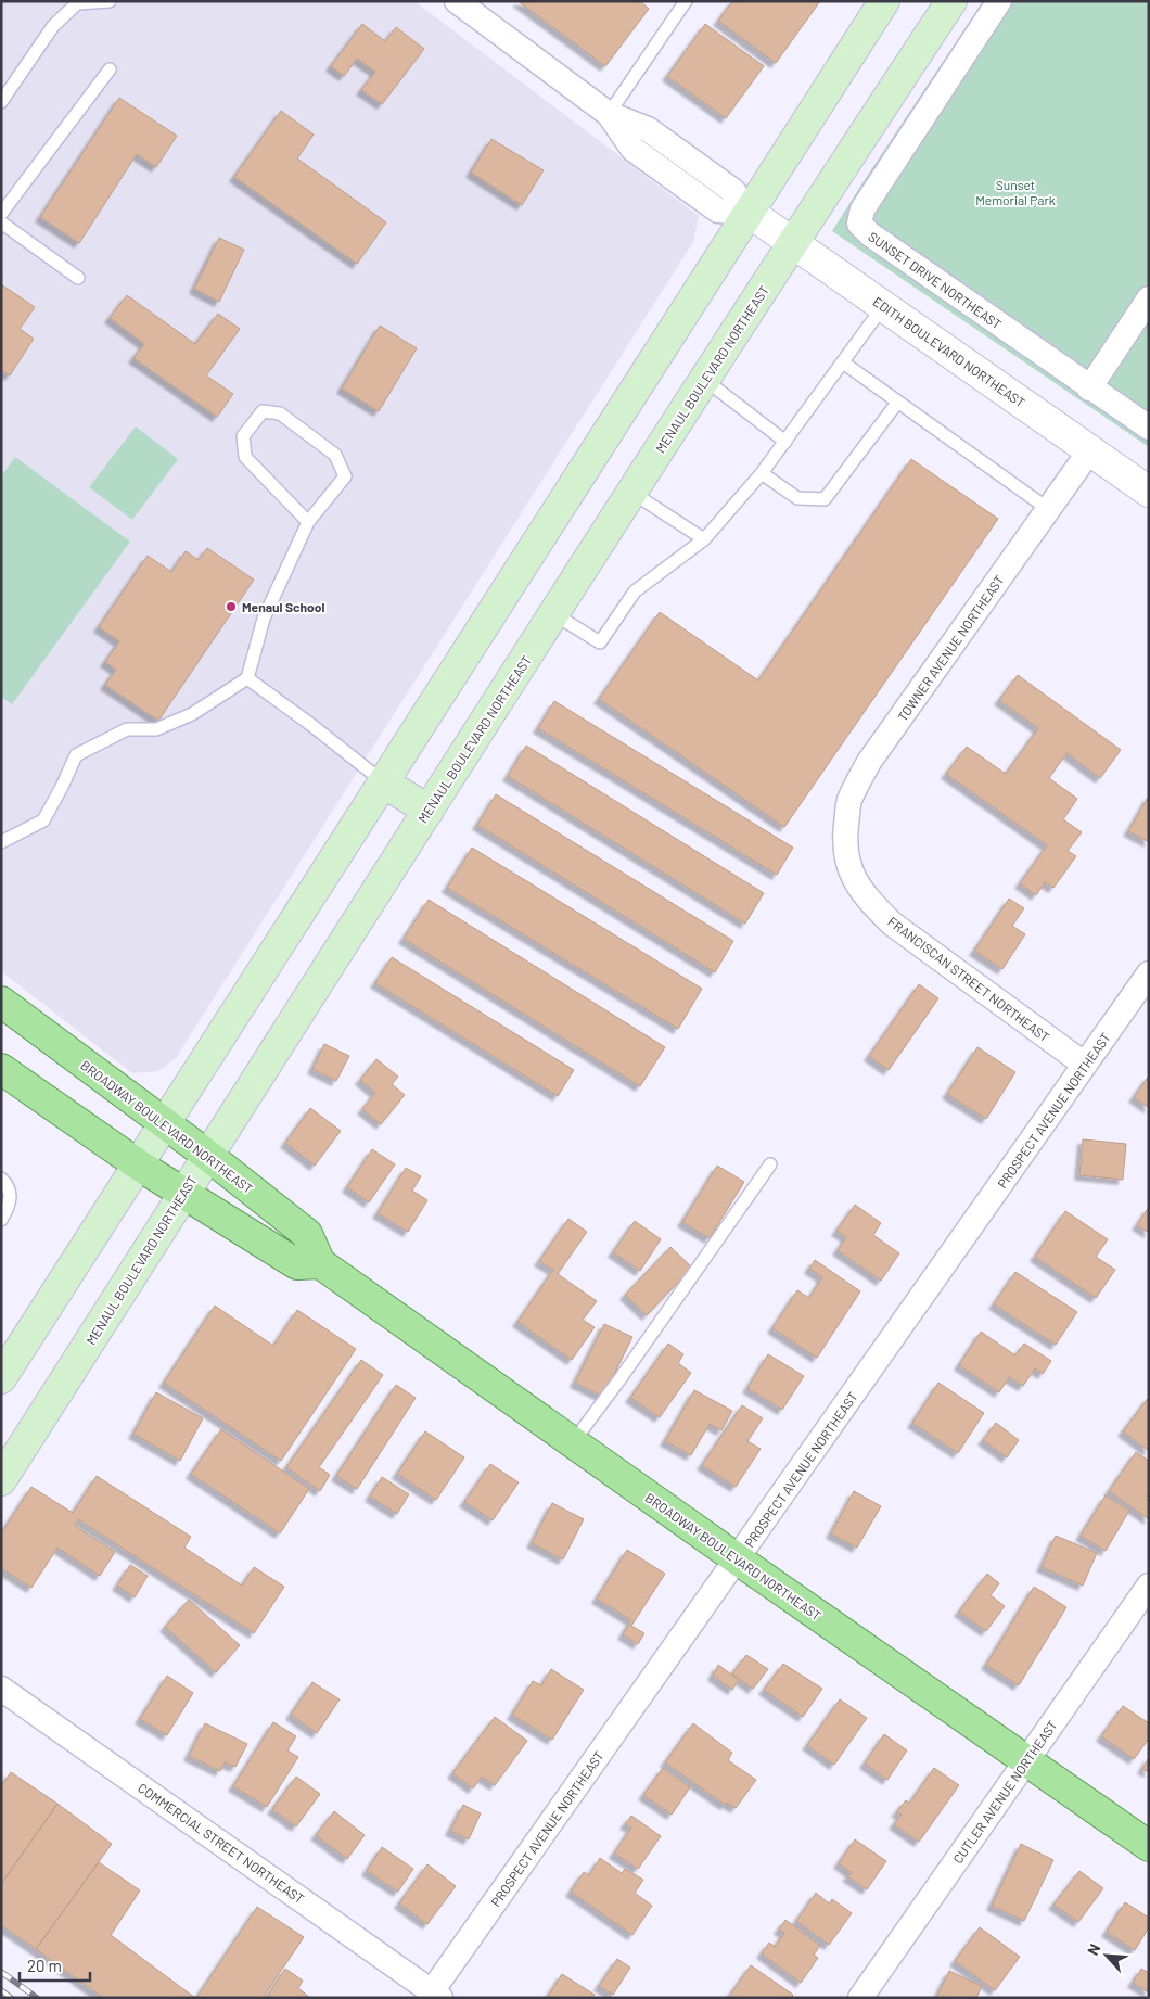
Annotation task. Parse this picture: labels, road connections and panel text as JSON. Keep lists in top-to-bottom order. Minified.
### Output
{"streets":{"main road":["MENAUL BOULEVARD NORTHEAST","BROADWAY BOULEVARD NORTHEAST"],"street":["SUNSET DRIVE NORTHEAST","EDITH BOULEVARD NORTHEAST","TOWNER AVENUE NORTHEAST","FRANCISCAN STREET NORTHEAST","PROSPECT AVENUE NORTHEAST","CUTLER AVENUE NORTHEAST","COMMERCIAL STREET NORTHEAST"]},"crossings":[["EDITH BOULEVARD NORTHEAST","MENAUL BOULEVARD NORTHEAST"],["EDITH BOULEVARD NORTHEAST","TOWNER AVENUE NORTHEAST"],["MENAUL BOULEVARD NORTHEAST","BROADWAY BOULEVARD NORTHEAST"],["TOWNER AVENUE NORTHEAST","FRANCISCAN STREET NORTHEAST"],["FRANCISCAN STREET NORTHEAST","PROSPECT AVENUE NORTHEAST"],["PROSPECT AVENUE NORTHEAST","BROADWAY BOULEVARD NORTHEAST"],["PROSPECT AVENUE NORTHEAST","COMMERCIAL STREET NORTHEAST"],["BROADWAY BOULEVARD NORTHEAST","CUTLER AVENUE NORTHEAST"]],"parks":["Sunset Memorial Park"],"places":["Menaul School"],"scale_bar":"20 m","north":"top left"}
